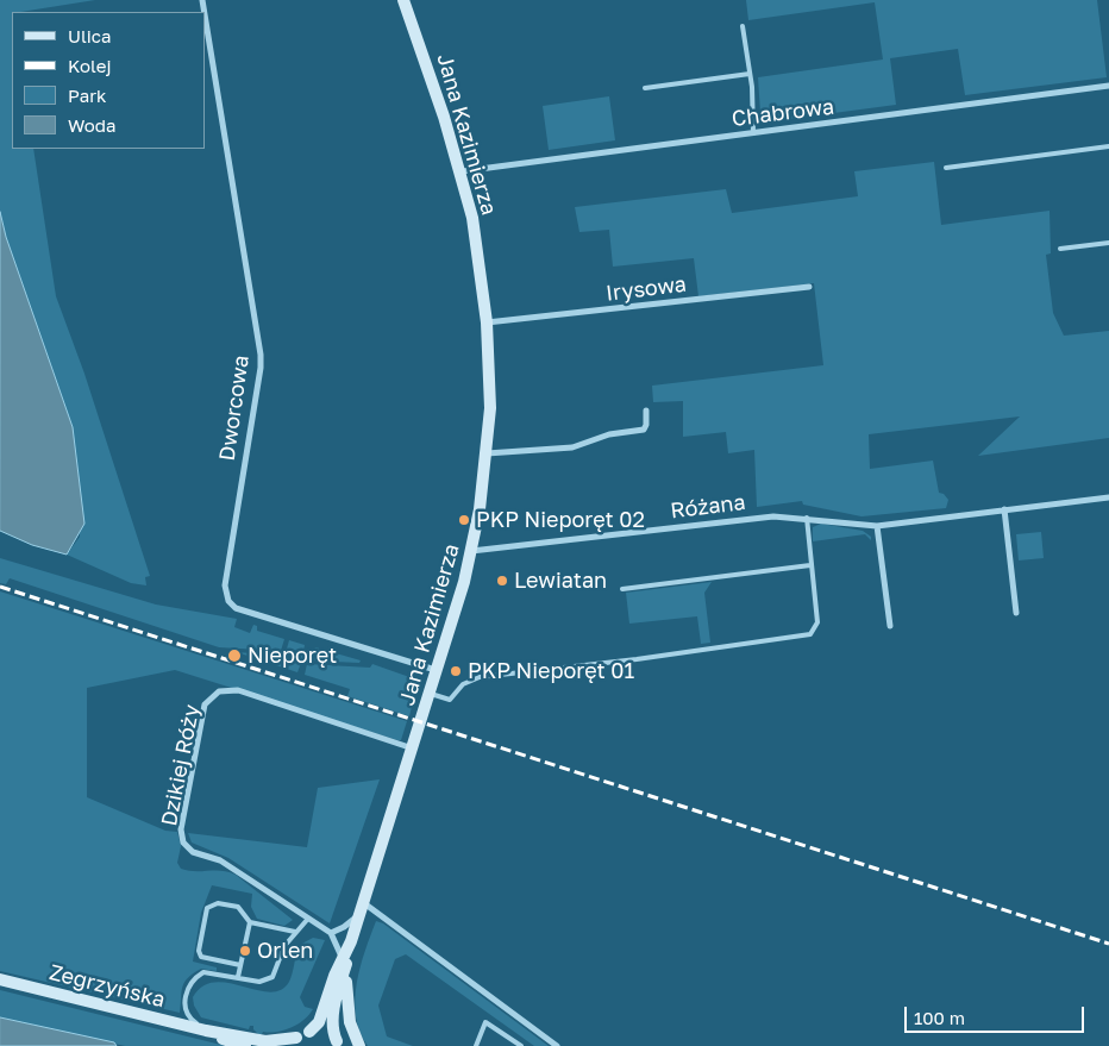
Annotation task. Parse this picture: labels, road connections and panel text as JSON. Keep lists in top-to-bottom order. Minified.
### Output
{"streets":{"main road":["Jana Kazimierza","Zegrzyńska"],"street":["Chabrowa","Irysowa","Dworcowa","Różana","Dzikiej Róży"]},"crossings":[["Chabrowa","Jana Kazimierza"],["Jana Kazimierza","Irysowa"],["Jana Kazimierza","Dworcowa"],["Jana Kazimierza","Różana"],["Jana Kazimierza","Dzikiej Róży"],["Jana Kazimierza","Zegrzyńska"]],"places":["PKP Nieporęt 02","Lewiatan","Nieporęt","PKP Nieporęt 01","Orlen"],"legend":["Ulica","Kolej","Park","Woda"],"scale_bar":"100 m"}
